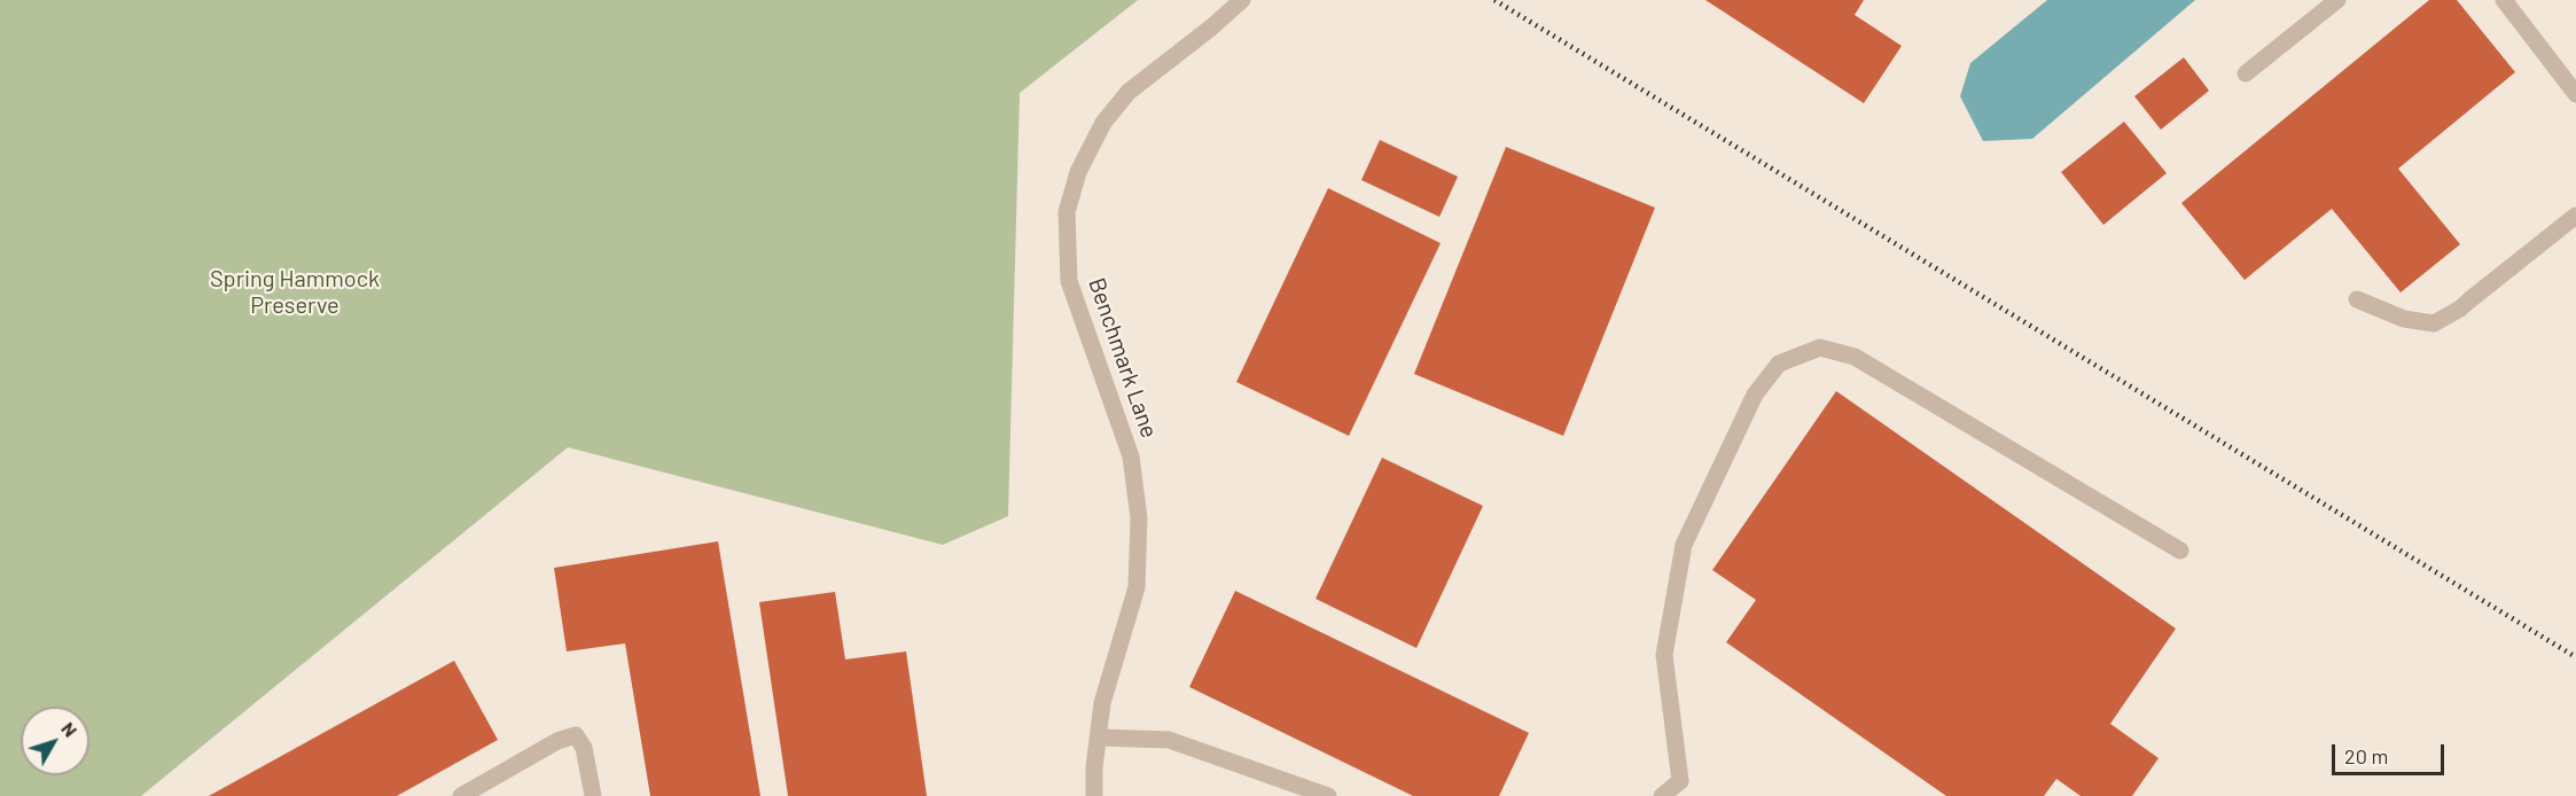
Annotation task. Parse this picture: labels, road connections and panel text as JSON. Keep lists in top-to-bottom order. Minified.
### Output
{"streets":{"street":["Benchmark Lane"]},"parks":["Spring Hammock Preserve"],"scale_bar":"20 m","north":"top right"}
